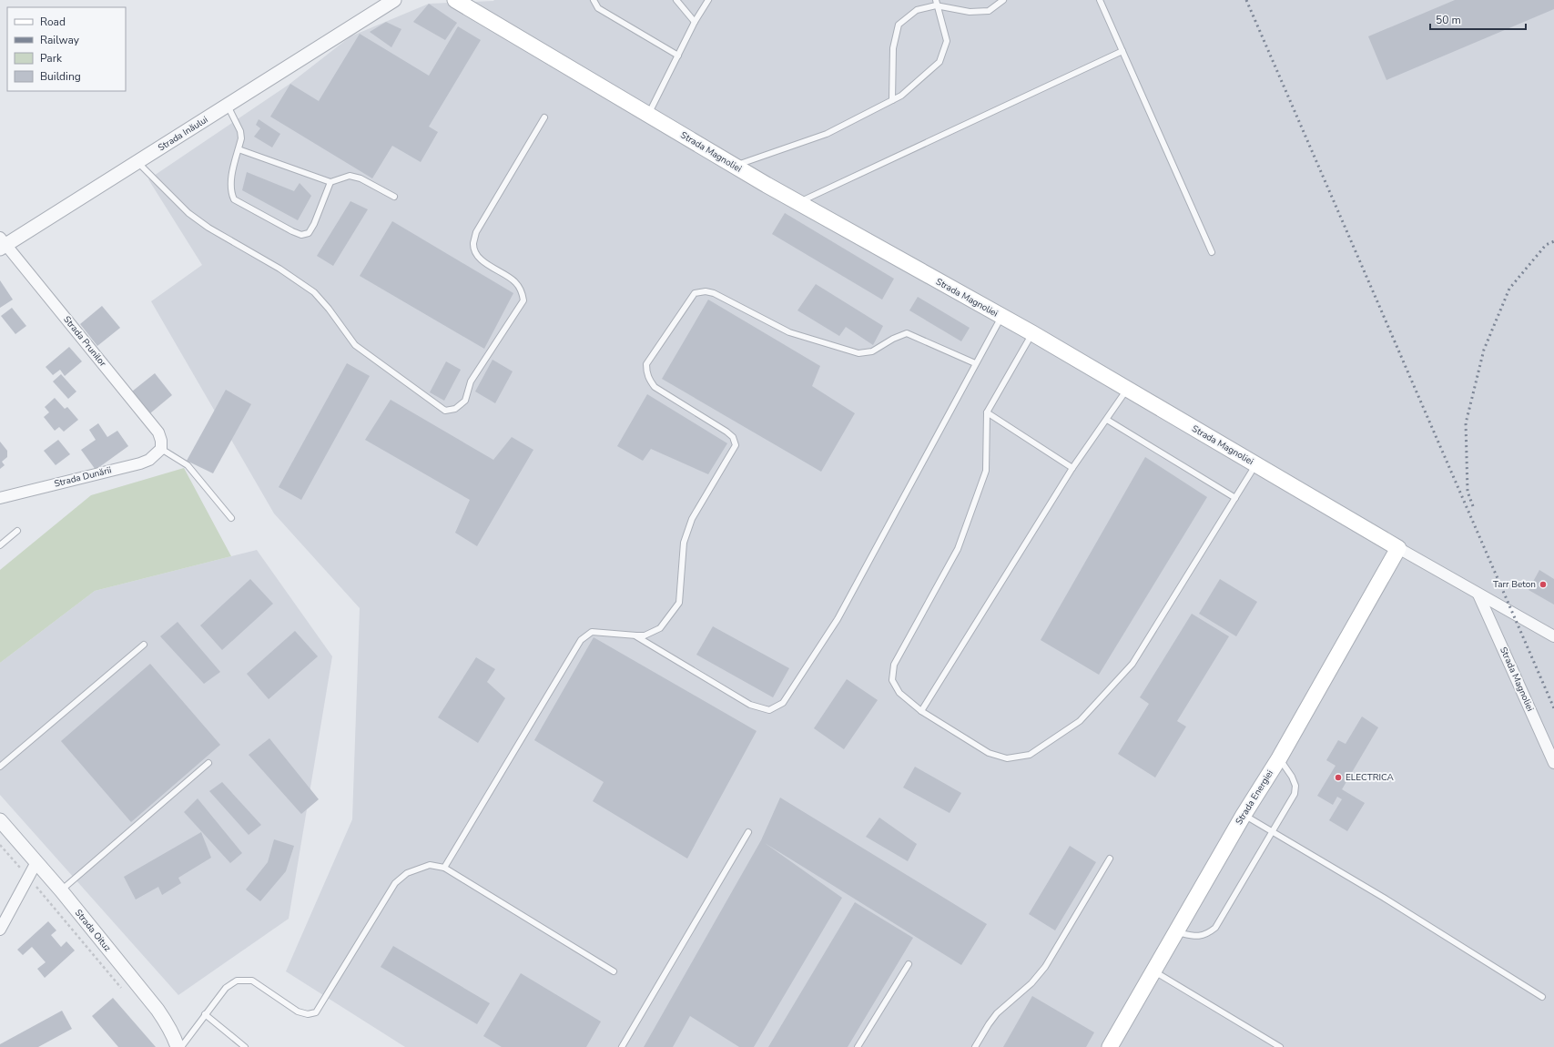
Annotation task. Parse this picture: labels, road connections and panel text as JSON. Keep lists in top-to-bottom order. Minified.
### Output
{"streets":{"main road":["Strada Magnoliei","Strada Energiei"],"street":["Strada Inăului","Strada Prunilor","Strada Dunării","Strada Oituz"]},"crossings":[["Strada Inăului","Strada Prunilor"],["Strada Magnoliei","Strada Energiei"],["Strada Prunilor","Strada Dunării"]],"places":["Tarr Beton","ELECTRICA"],"legend":["Road","Railway","Park","Building"],"scale_bar":"50 m"}
